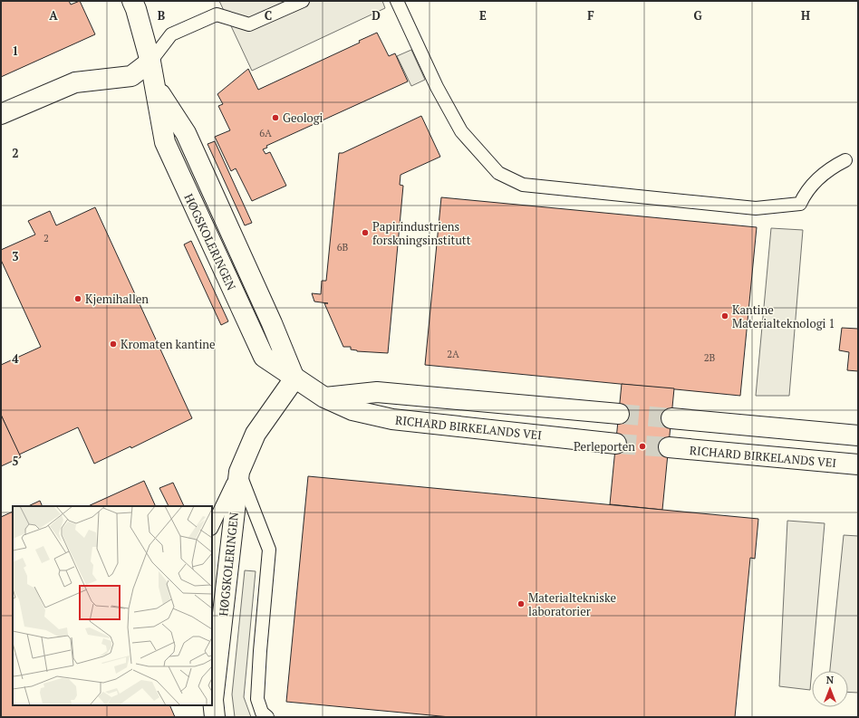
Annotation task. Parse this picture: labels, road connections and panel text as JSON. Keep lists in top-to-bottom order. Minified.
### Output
{"streets":{"street":["HØGSKOLERINGEN","RICHARD BIRKELANDS VEI"]},"crossings":[["HØGSKOLERINGEN","RICHARD BIRKELANDS VEI"]],"places":["Geologi","Papirindustriens forskningsinstitutt","Kjemihallen","Kantine Materialteknologi 1","Kromaten kantine","Perleporten","Materialtekniske laboratorier"],"house_numbers":["6A","2","6B","2A","2B"],"north":"top","grid":{"columns":["A","B","C","D","E","F","G","H"],"rows":["1","2","3","4","5"]}}
